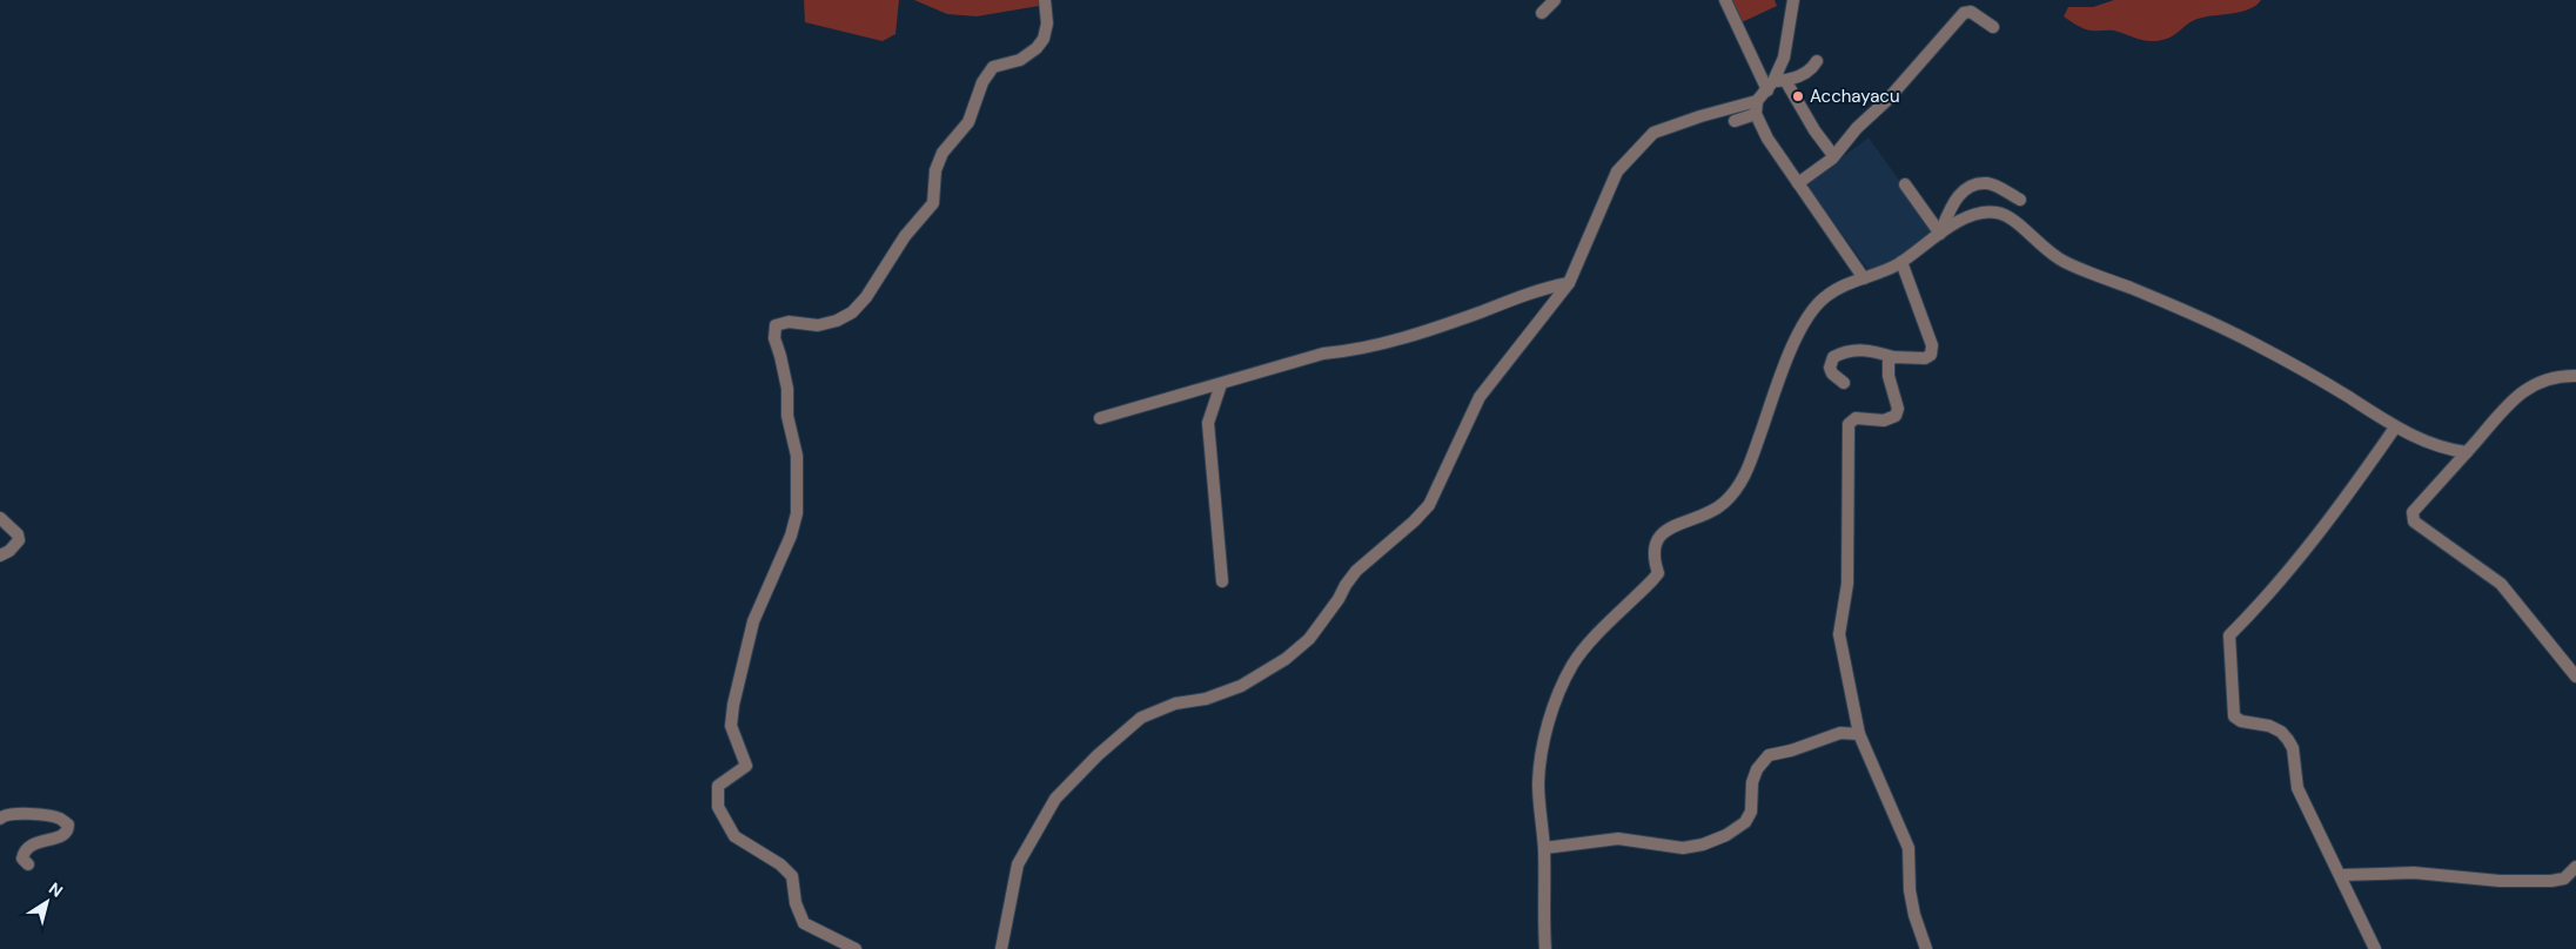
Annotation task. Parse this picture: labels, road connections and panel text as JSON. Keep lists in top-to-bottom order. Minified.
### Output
{"places":["Acchayacu"],"north":"top right"}
